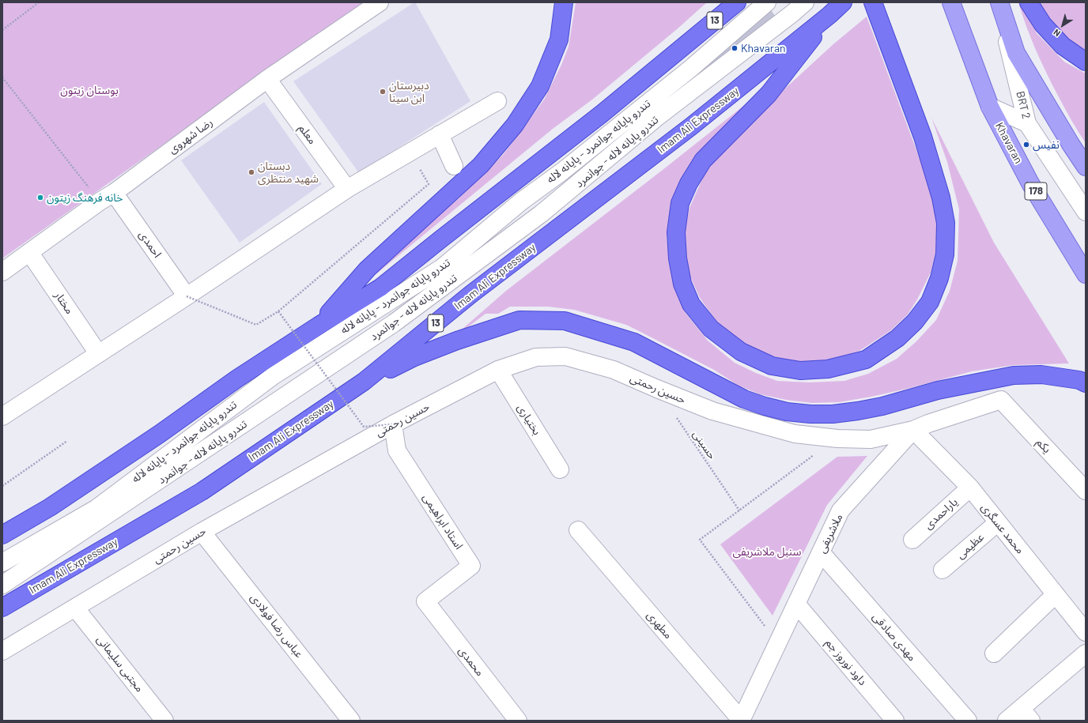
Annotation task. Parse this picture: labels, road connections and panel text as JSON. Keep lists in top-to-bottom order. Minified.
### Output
{"streets":{"highway":["13","Imam Ali Expressway"],"main road":["Khavaran","178"],"street":["BRT 2","معلم","رضا شهروی","تندرو پایانه جوانمرد - پایانه لاله","تندرو پایانه لاله - جوانمرد","احمدی","مختار","حسین رحمتی","بختیاری","یکم","یاراحمدی","استاد ابراهیمی","محمد عسگری","ملاشریفی","عظیمی","مطهری","عباس رضا فولادی","مهدی صادقی","محمدی","داود نوروز جم","مجتبی سلیمانی"],"path":["حسینی"]},"crossings":[["معلم","رضا شهروی"],["رضا شهروی","احمدی"],["رضا شهروی","مختار"],["حسین رحمتی","بختیاری"],["حسین رحمتی","استاد ابراهیمی"],["حسین رحمتی","محمد عسگری"],["حسین رحمتی","ملاشریفی"],["حسین رحمتی","عباس رضا فولادی"],["حسین رحمتی","مجتبی سلیمانی"],["یکم","ملاشریفی"],["یاراحمدی","محمد عسگری"],["استاد ابراهیمی","محمدی"],["محمد عسگری","ملاشریفی"],["محمد عسگری","عظیمی"],["ملاشریفی","مطهری"],["ملاشریفی","مهدی صادقی"],["ملاشریفی","داود نوروز جم"]],"parks":["بوستان زیتون","سنبل ملاشریفی"],"places":["Khavaran","دبیرستان ابن سینا","نفیس","دبستان شهید منتظری","خانه فرهنگ زيتون"],"north":"bottom left"}
